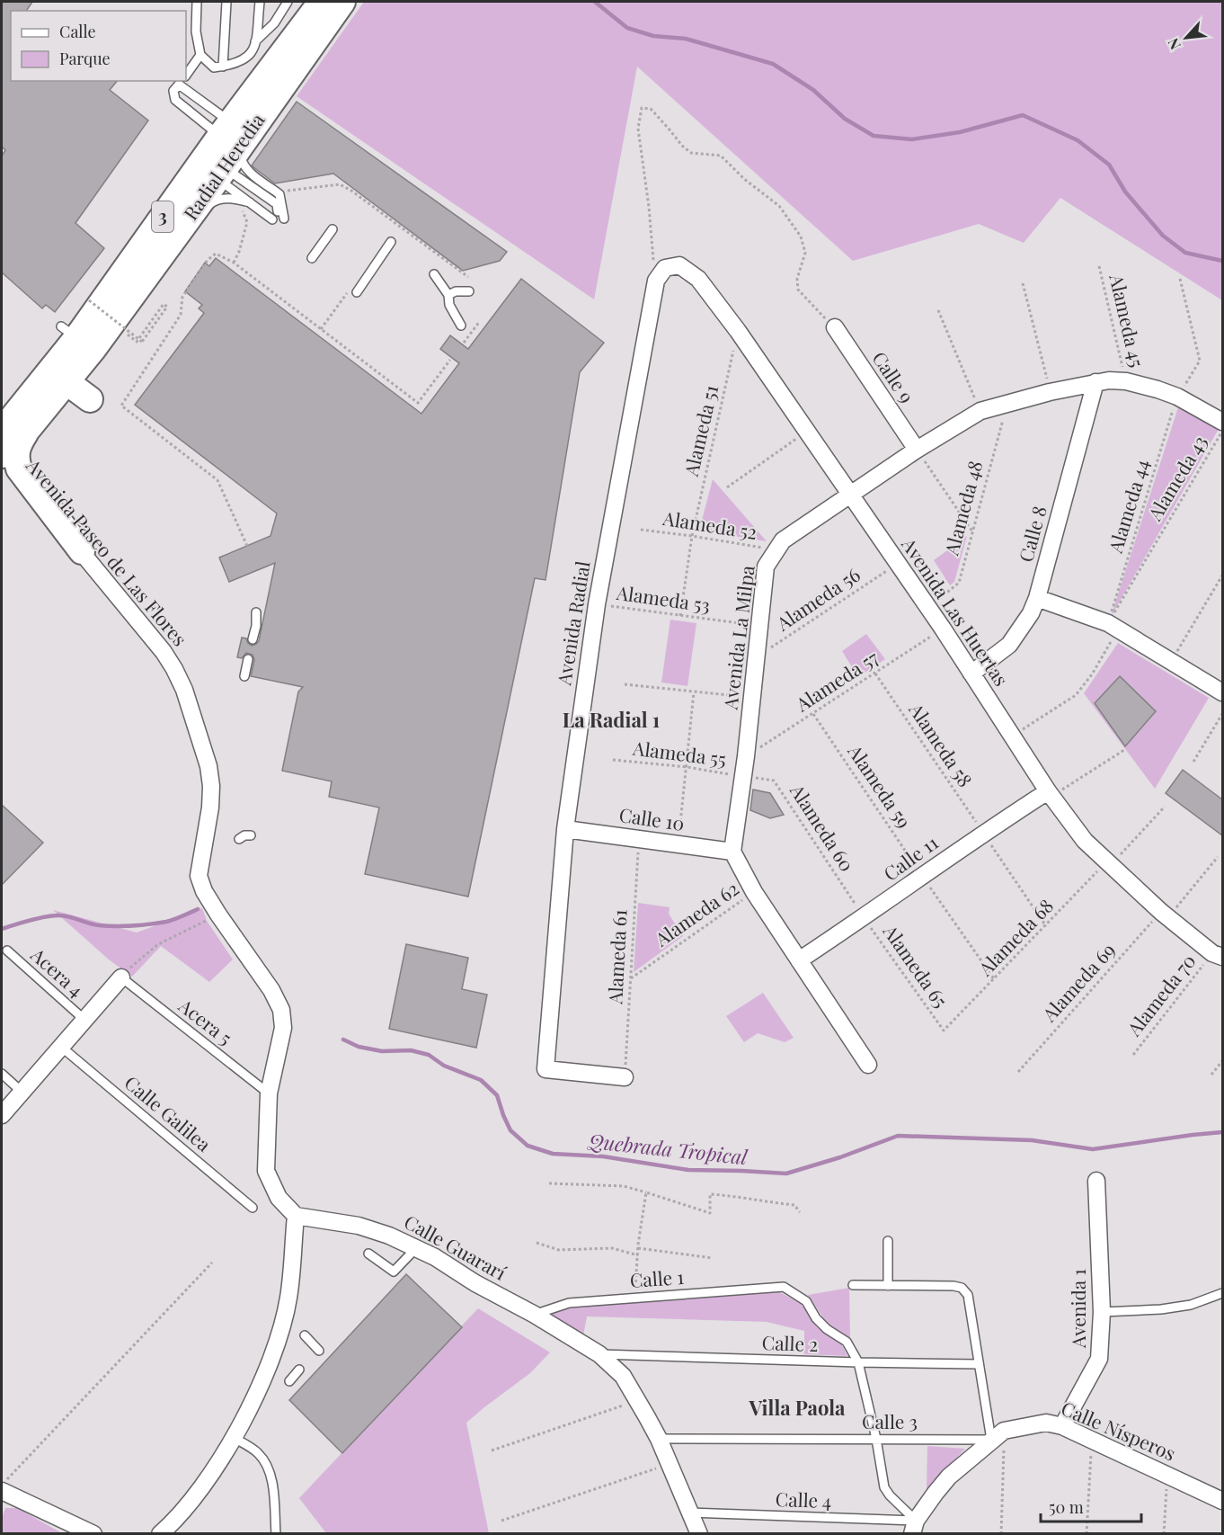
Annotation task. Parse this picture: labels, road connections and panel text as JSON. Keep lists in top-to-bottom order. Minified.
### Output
{"streets":{"main road":["Radial Heredia","3"],"street":["Calle 9","Calle 8","Avenida Paseo de Las Flores","Avenida Las Huertas","Avenida Radial","Avenida La Milpa","Calle 10","Calle 11","Calle Guararí","Avenida 1","Calle Nísperos"],"lane":["Acera 4","Acera 5","Calle Galilea","Calle 1","Calle 2","Calle 3","Calle 4"],"path":["Alameda 45","Alameda 51","Alameda 43","Alameda 44","Alameda 48","Alameda 52","Alameda 53","Alameda 56","Alameda 57","Alameda 58","Alameda 55","Alameda 59","Alameda 60","Alameda 62","Alameda 68","Alameda 61","Alameda 65","Alameda 69","Alameda 70"]},"crossings":[["Radial Heredia","Avenida Paseo de Las Flores"],["Alameda 45","Avenida La Milpa"],["Calle 9","Avenida La Milpa"],["Alameda 51","Alameda 52"],["Alameda 51","Alameda 53"],["Alameda 51","Avenida Las Huertas"],["Alameda 43","Alameda 44"],["Alameda 44","Avenida La Milpa"],["Alameda 48","Avenida Las Huertas"],["Alameda 48","Avenida La Milpa"],["Alameda 52","Avenida La Milpa"],["Calle 8","Avenida Las Huertas"],["Calle 8","Avenida La Milpa"],["Avenida Paseo de Las Flores","Acera 5"],["Avenida Paseo de Las Flores","Calle Guararí"],["Alameda 53","Avenida Radial"],["Alameda 53","Avenida La Milpa"],["Alameda 56","Avenida Las Huertas"],["Alameda 56","Avenida La Milpa"],["Avenida Las Huertas","Avenida Radial"],["Avenida Las Huertas","Avenida La Milpa"],["Avenida Las Huertas","Alameda 57"],["Avenida Las Huertas","Calle 11"],["Avenida Las Huertas","Alameda 68"],["Avenida Las Huertas","Alameda 69"],["Avenida Las Huertas","Alameda 70"],["Avenida Radial","Calle 10"],["Avenida Radial","Alameda 61"],["Avenida La Milpa","Alameda 57"],["Avenida La Milpa","Alameda 55"],["Avenida La Milpa","Calle 10"],["Avenida La Milpa","Alameda 60"],["Alameda 57","Alameda 58"],["Alameda 57","Alameda 59"],["Alameda 58","Calle 11"],["Alameda 58","Alameda 68"],["Alameda 55","Alameda 60"],["Alameda 59","Calle 11"],["Alameda 59","Alameda 68"],["Calle 10","Alameda 61"],["Alameda 60","Calle 11"],["Alameda 60","Alameda 65"],["Calle 11","Alameda 65"],["Alameda 62","Alameda 61"],["Alameda 68","Alameda 65"],["Calle Guararí","Calle 1"],["Calle Guararí","Calle 2"],["Calle Guararí","Calle 3"],["Calle Guararí","Calle 4"],["Calle 1","Calle 2"],["Avenida 1","Calle Nísperos"],["Calle 3","Calle Nísperos"]],"districts":["La Radial 1","Villa Paola"],"water":["Quebrada Tropical"],"legend":["Calle","Parque"],"scale_bar":"50 m","north":"bottom left"}
